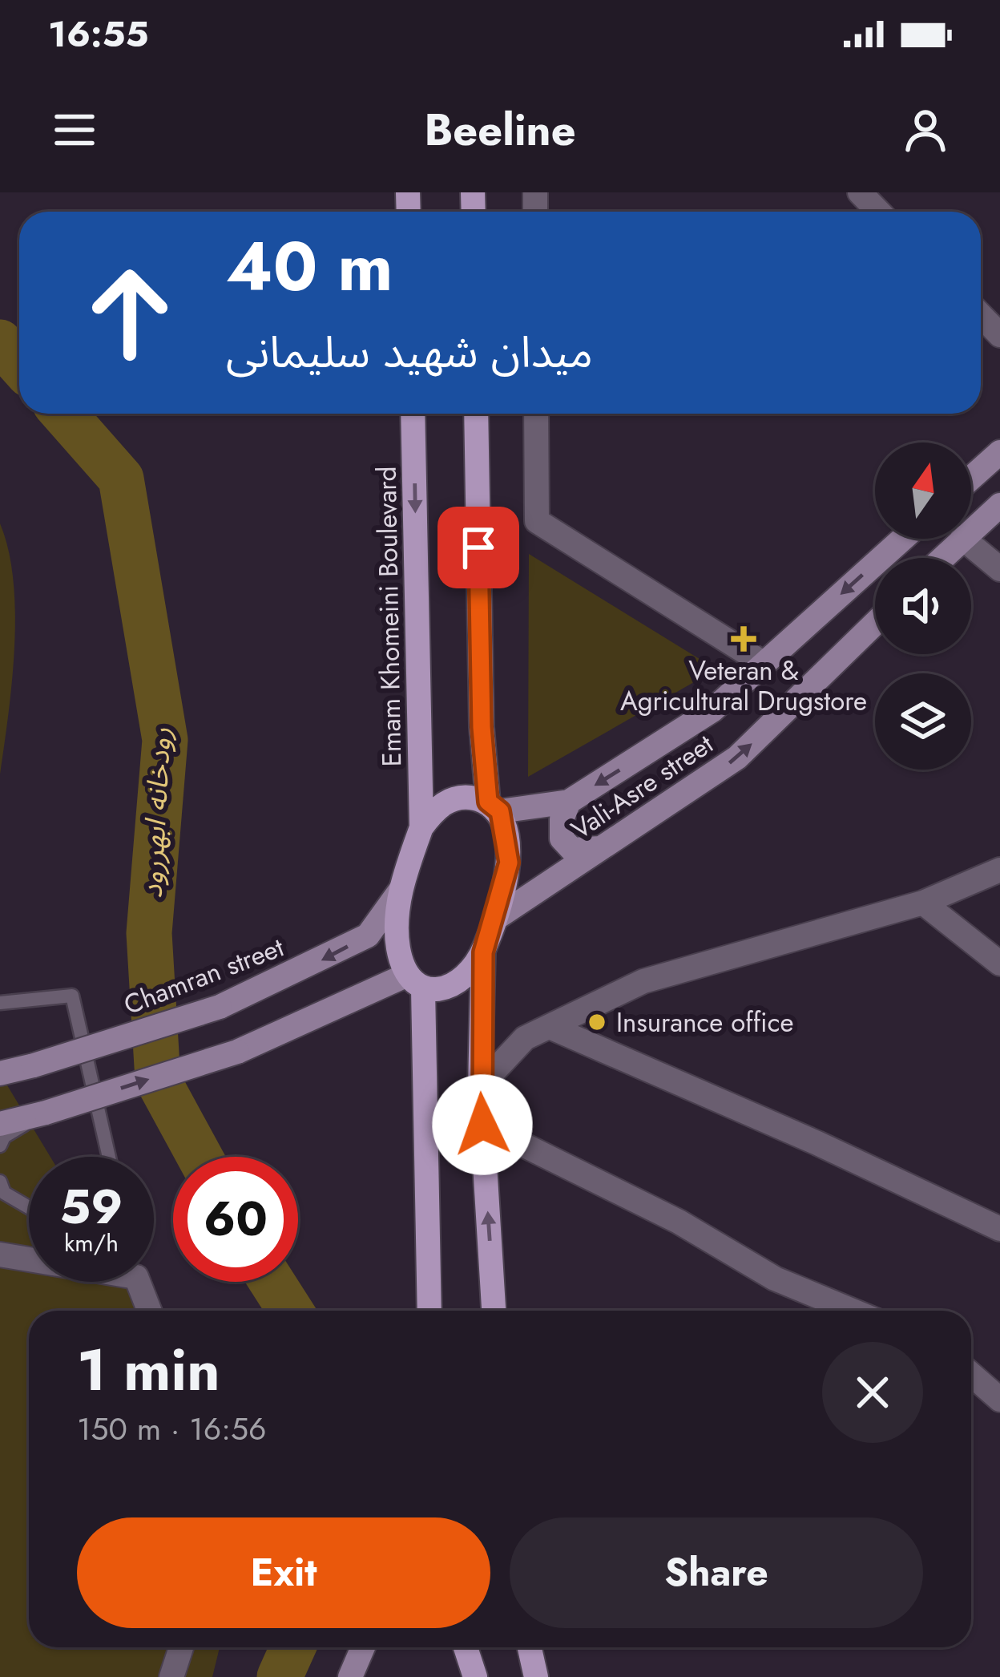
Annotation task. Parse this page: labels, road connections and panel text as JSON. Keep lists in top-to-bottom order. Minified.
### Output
{"streets":{"main road":["Emam Khomeini Boulevard","Vali-Asre street","Chamran street"]},"water":["رودخانه ابهررود"],"places":{"health":["Veteran & Agricultural Drugstore"],"other":["Insurance office"]},"north":"top","page":{"status":"16:55","header":"Beeline","turn":["40 m","میدان شهید سلیمانی"],"speed":"59 km/h","limit":"60","heading":["1 min","150 m · 16:56"],"buttons":["Exit","Share"]}}
